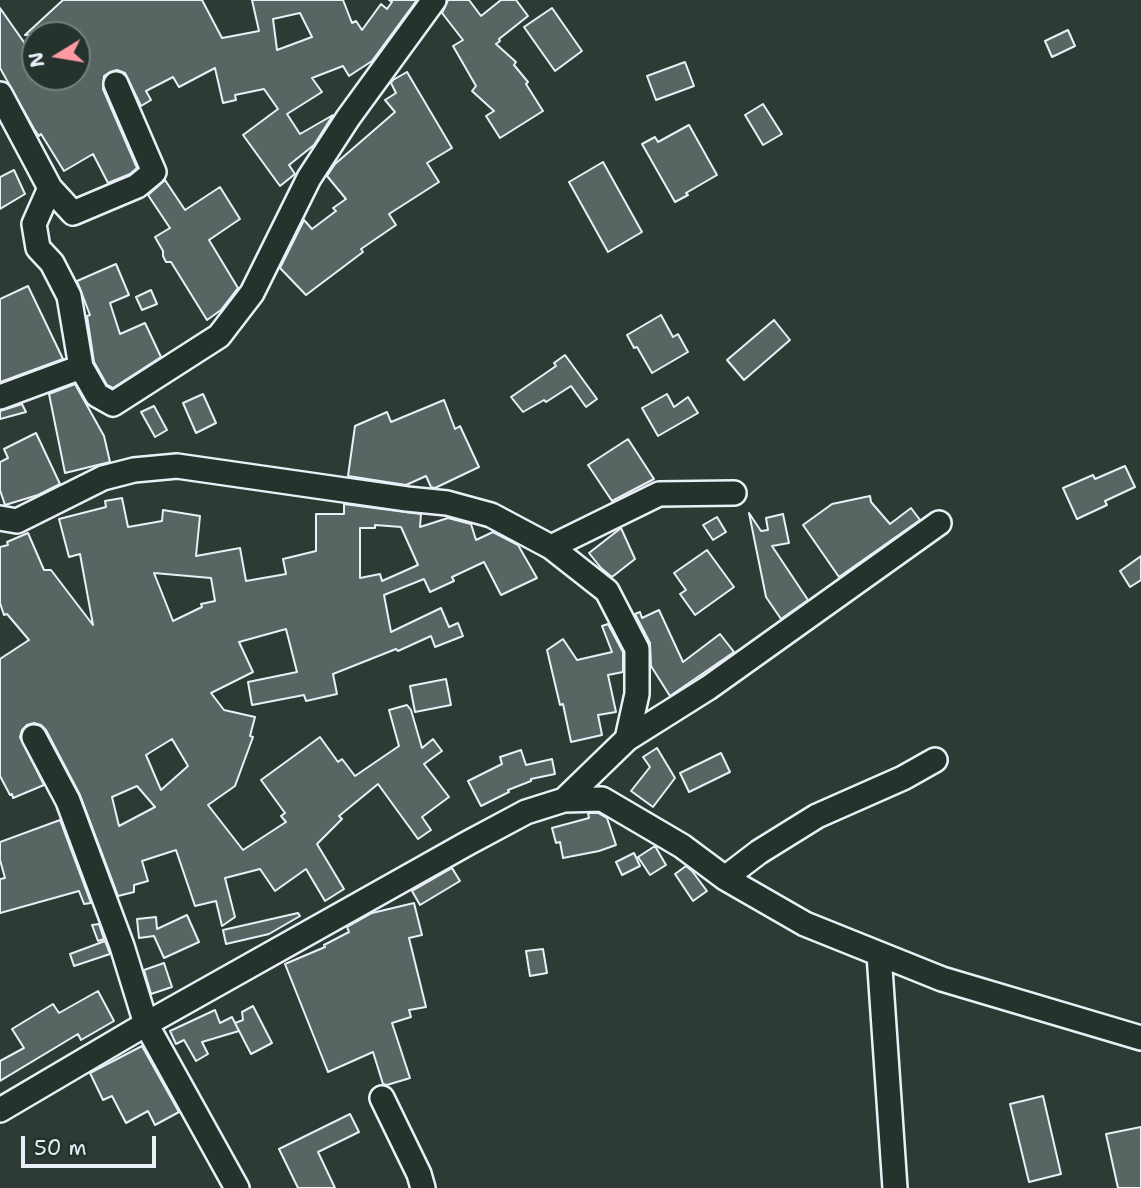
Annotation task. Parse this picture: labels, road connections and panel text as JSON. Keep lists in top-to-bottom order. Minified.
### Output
{"scale_bar":"50 m","north":"left"}
